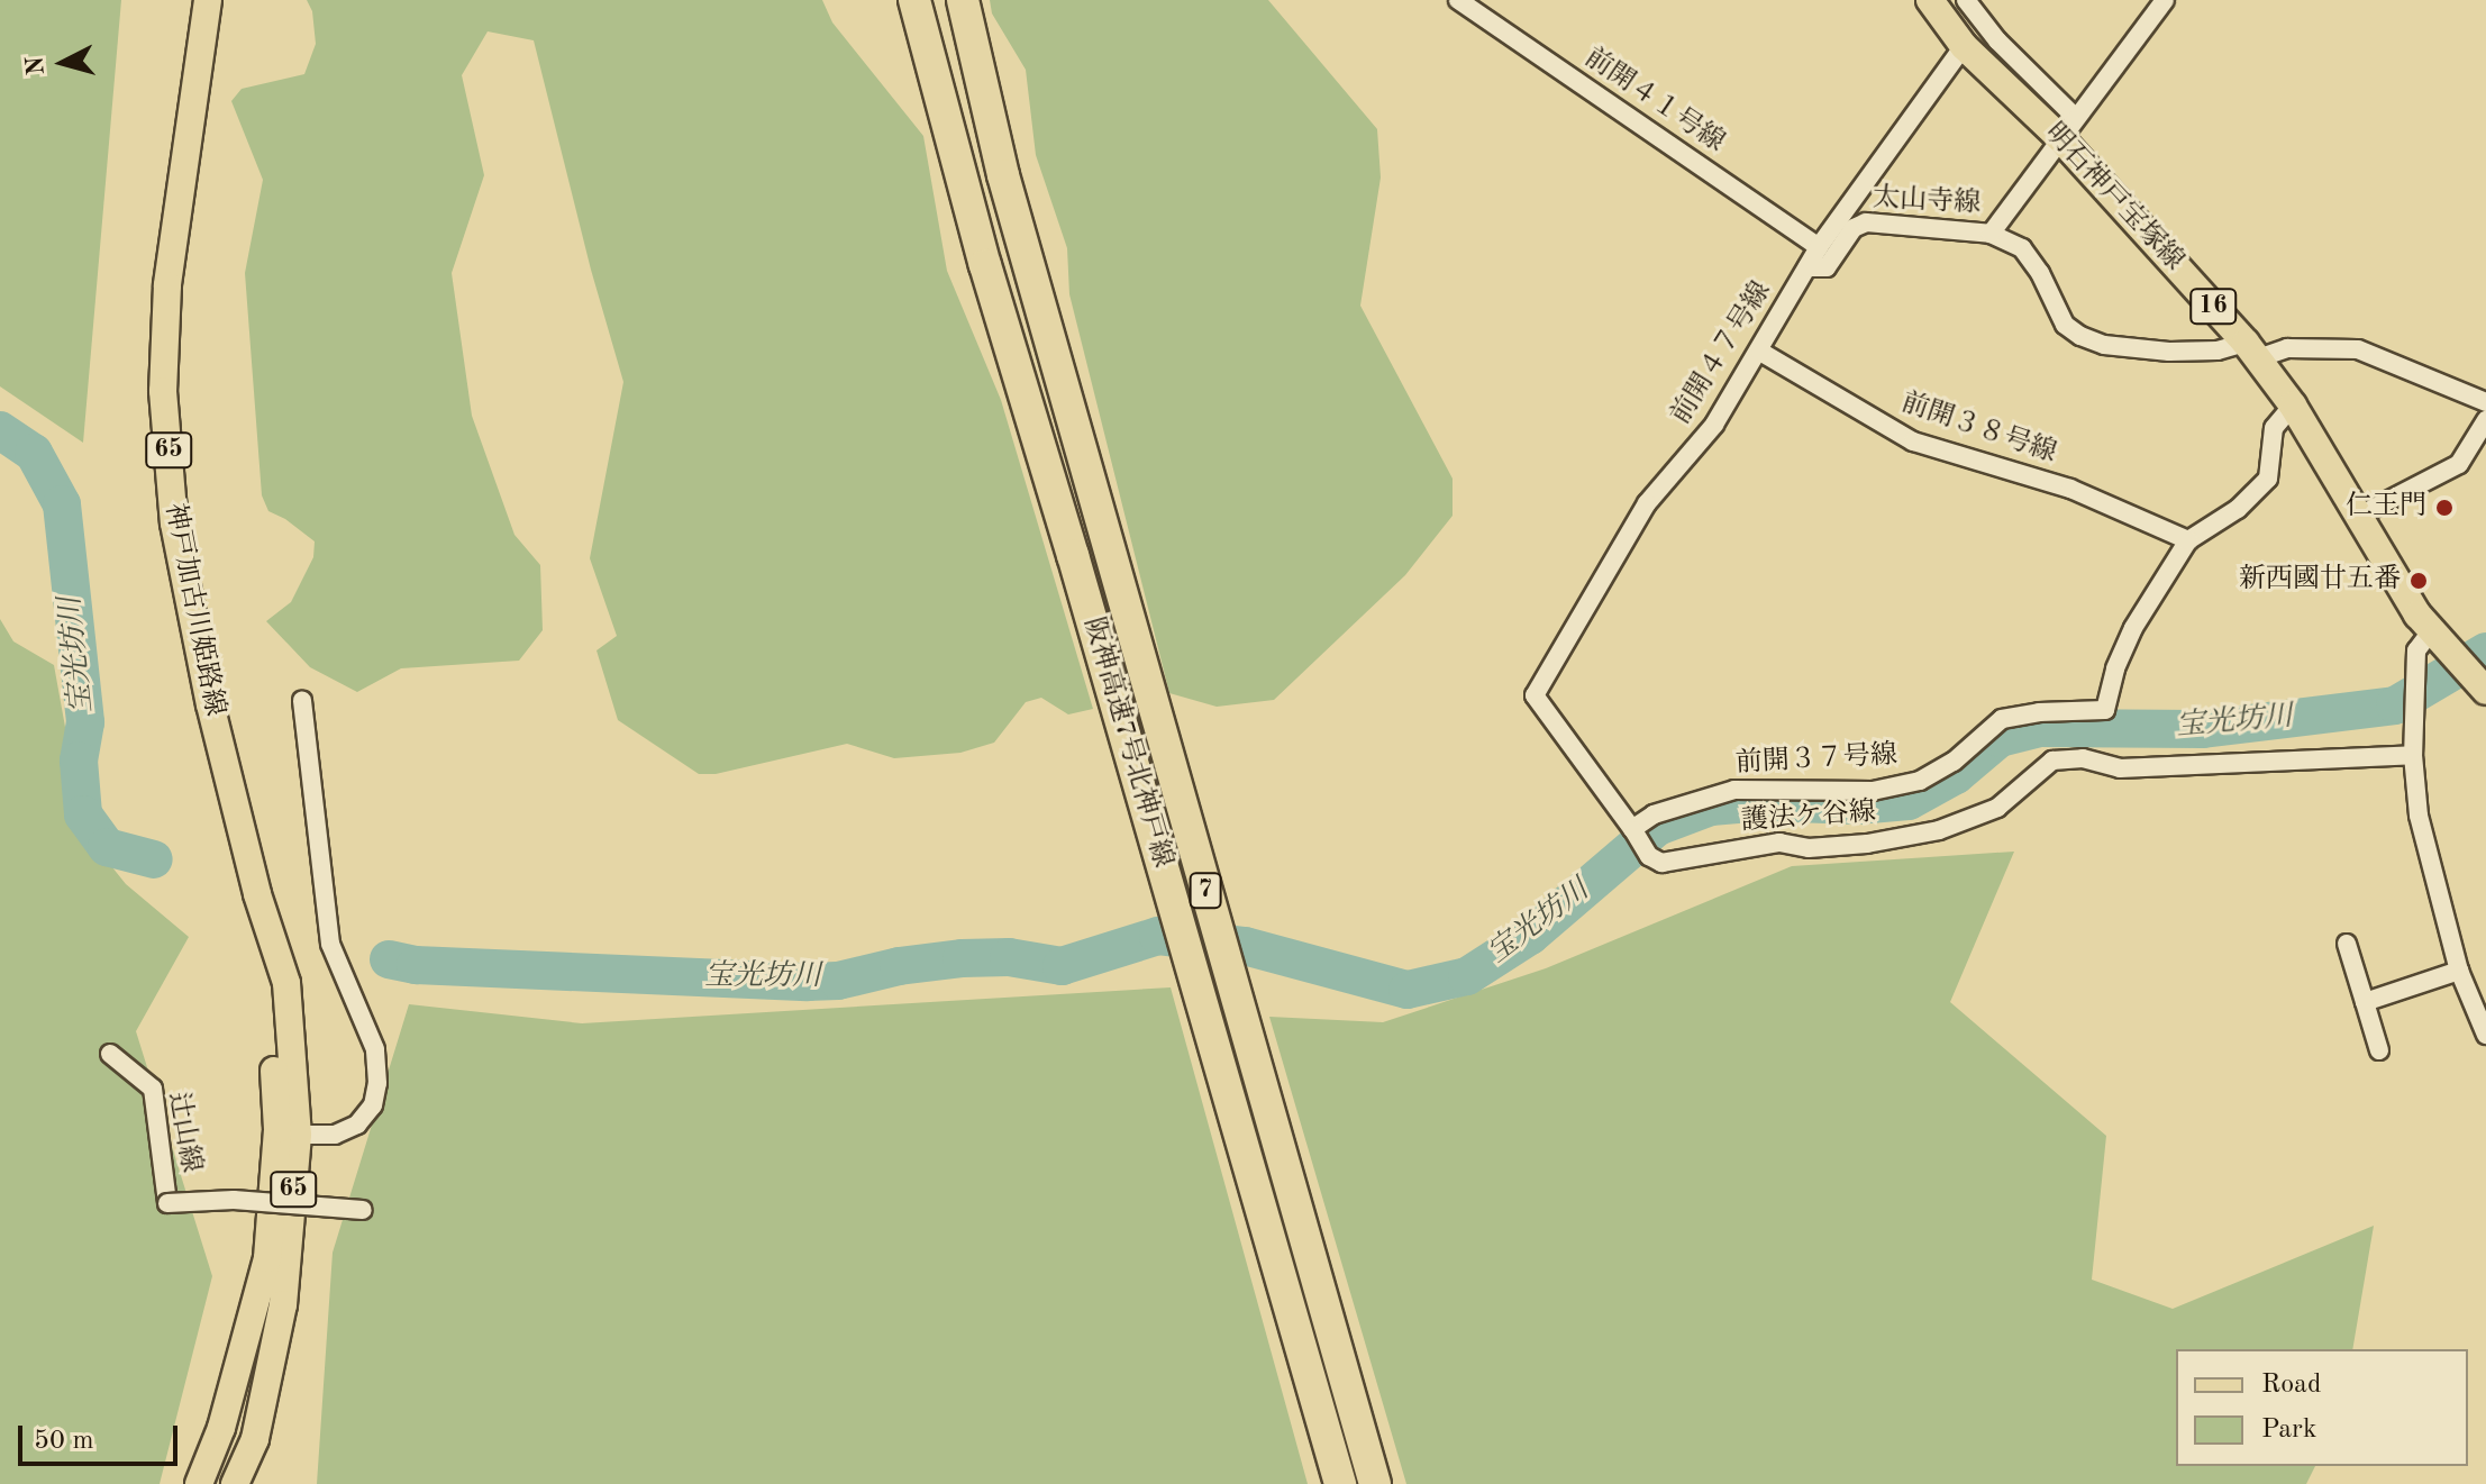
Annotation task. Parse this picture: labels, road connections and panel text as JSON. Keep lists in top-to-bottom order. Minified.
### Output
{"streets":{"highway":["阪神高速7号北神戸線","7"],"main road":["明石神戸宝塚線","16","65","神戸加古川姫路線"],"street":["前開４１号線","太山寺線","前開４７号線","前開３８号線","前開３７号線","護法ケ谷線","辻山線"]},"crossings":[["前開４１号線","前開４７号線"],["明石神戸宝塚線","太山寺線"],["明石神戸宝塚線","前開４７号線"],["明石神戸宝塚線","前開３７号線"],["太山寺線","前開４７号線"],["前開４７号線","前開３８号線"],["前開４７号線","前開３７号線"],["前開３８号線","前開３７号線"]],"water":["宝光坊川"],"places":["仁王門","新西國廿五番"],"legend":["Road","Park"],"scale_bar":"50 m","north":"left"}
